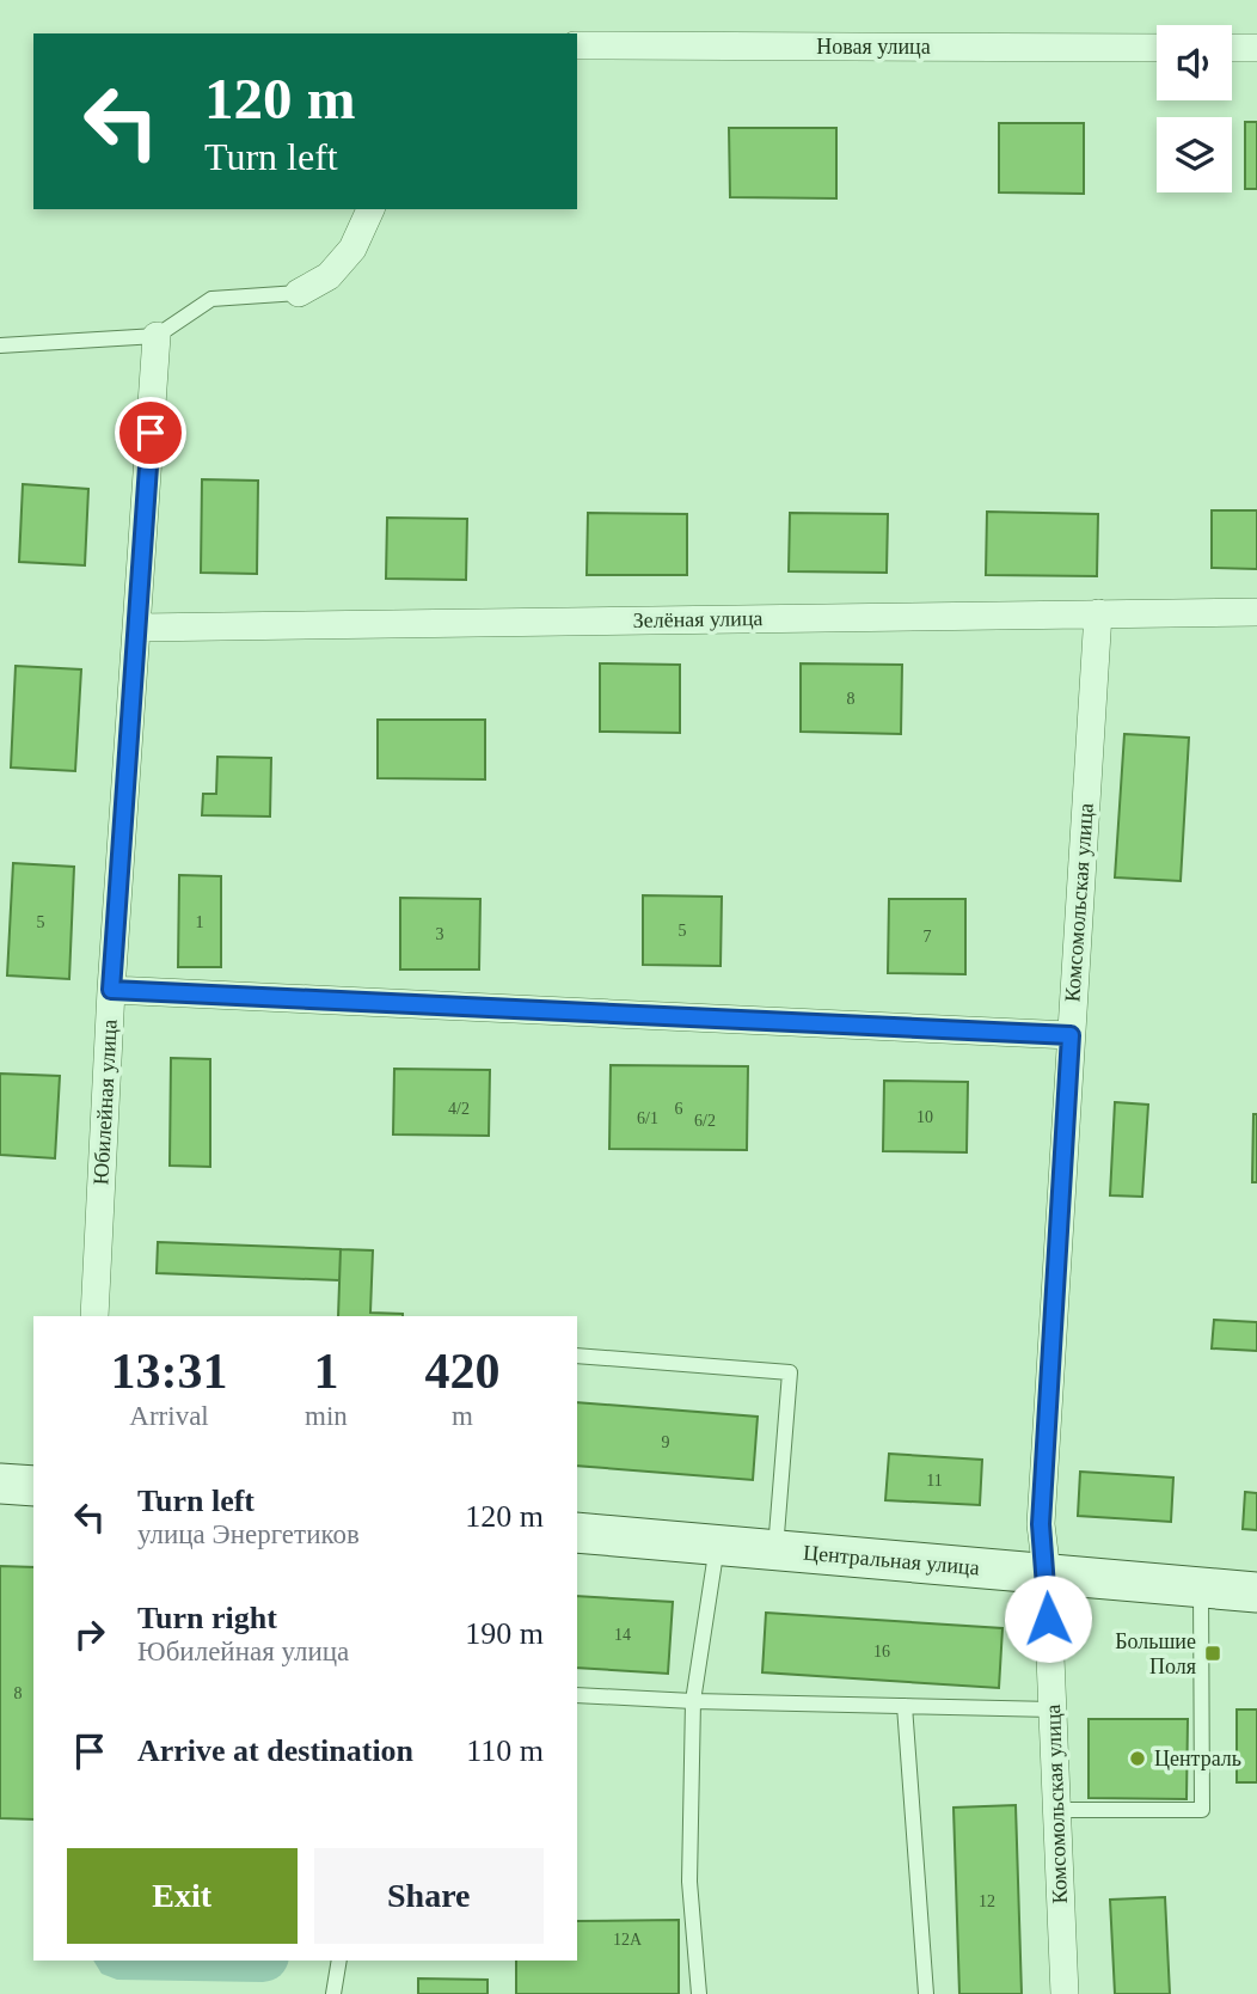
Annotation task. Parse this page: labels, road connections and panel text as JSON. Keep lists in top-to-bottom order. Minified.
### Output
{"streets":{"street":["Новая улица","Зелёная улица","Комсомольская улица","Юбилейная улица","Центральная улица"]},"crossings":[["Зелёная улица","Комсомольская улица"],["Зелёная улица","Юбилейная улица"],["Комсомольская улица","Центральная улица"]],"places":{"transit":["Большие Поля"],"other":["Централь"]},"house_numbers":["8","5","1","5","3","7","4/2","6","10","6/1","6/2","9","11","14","16","8","12","12А"],"page":{"turn":["120 m","Turn left"],"eta":["13:31","Arrival","1","min","420","m"],"list":[{"name":"Turn left","note":"улица Энергетиков","value":"120 m"},{"name":"Turn right","note":"Юбилейная улица","value":"190 m"},{"name":"Arrive at destination","value":"110 m"}],"buttons":["Exit","Share"]}}
